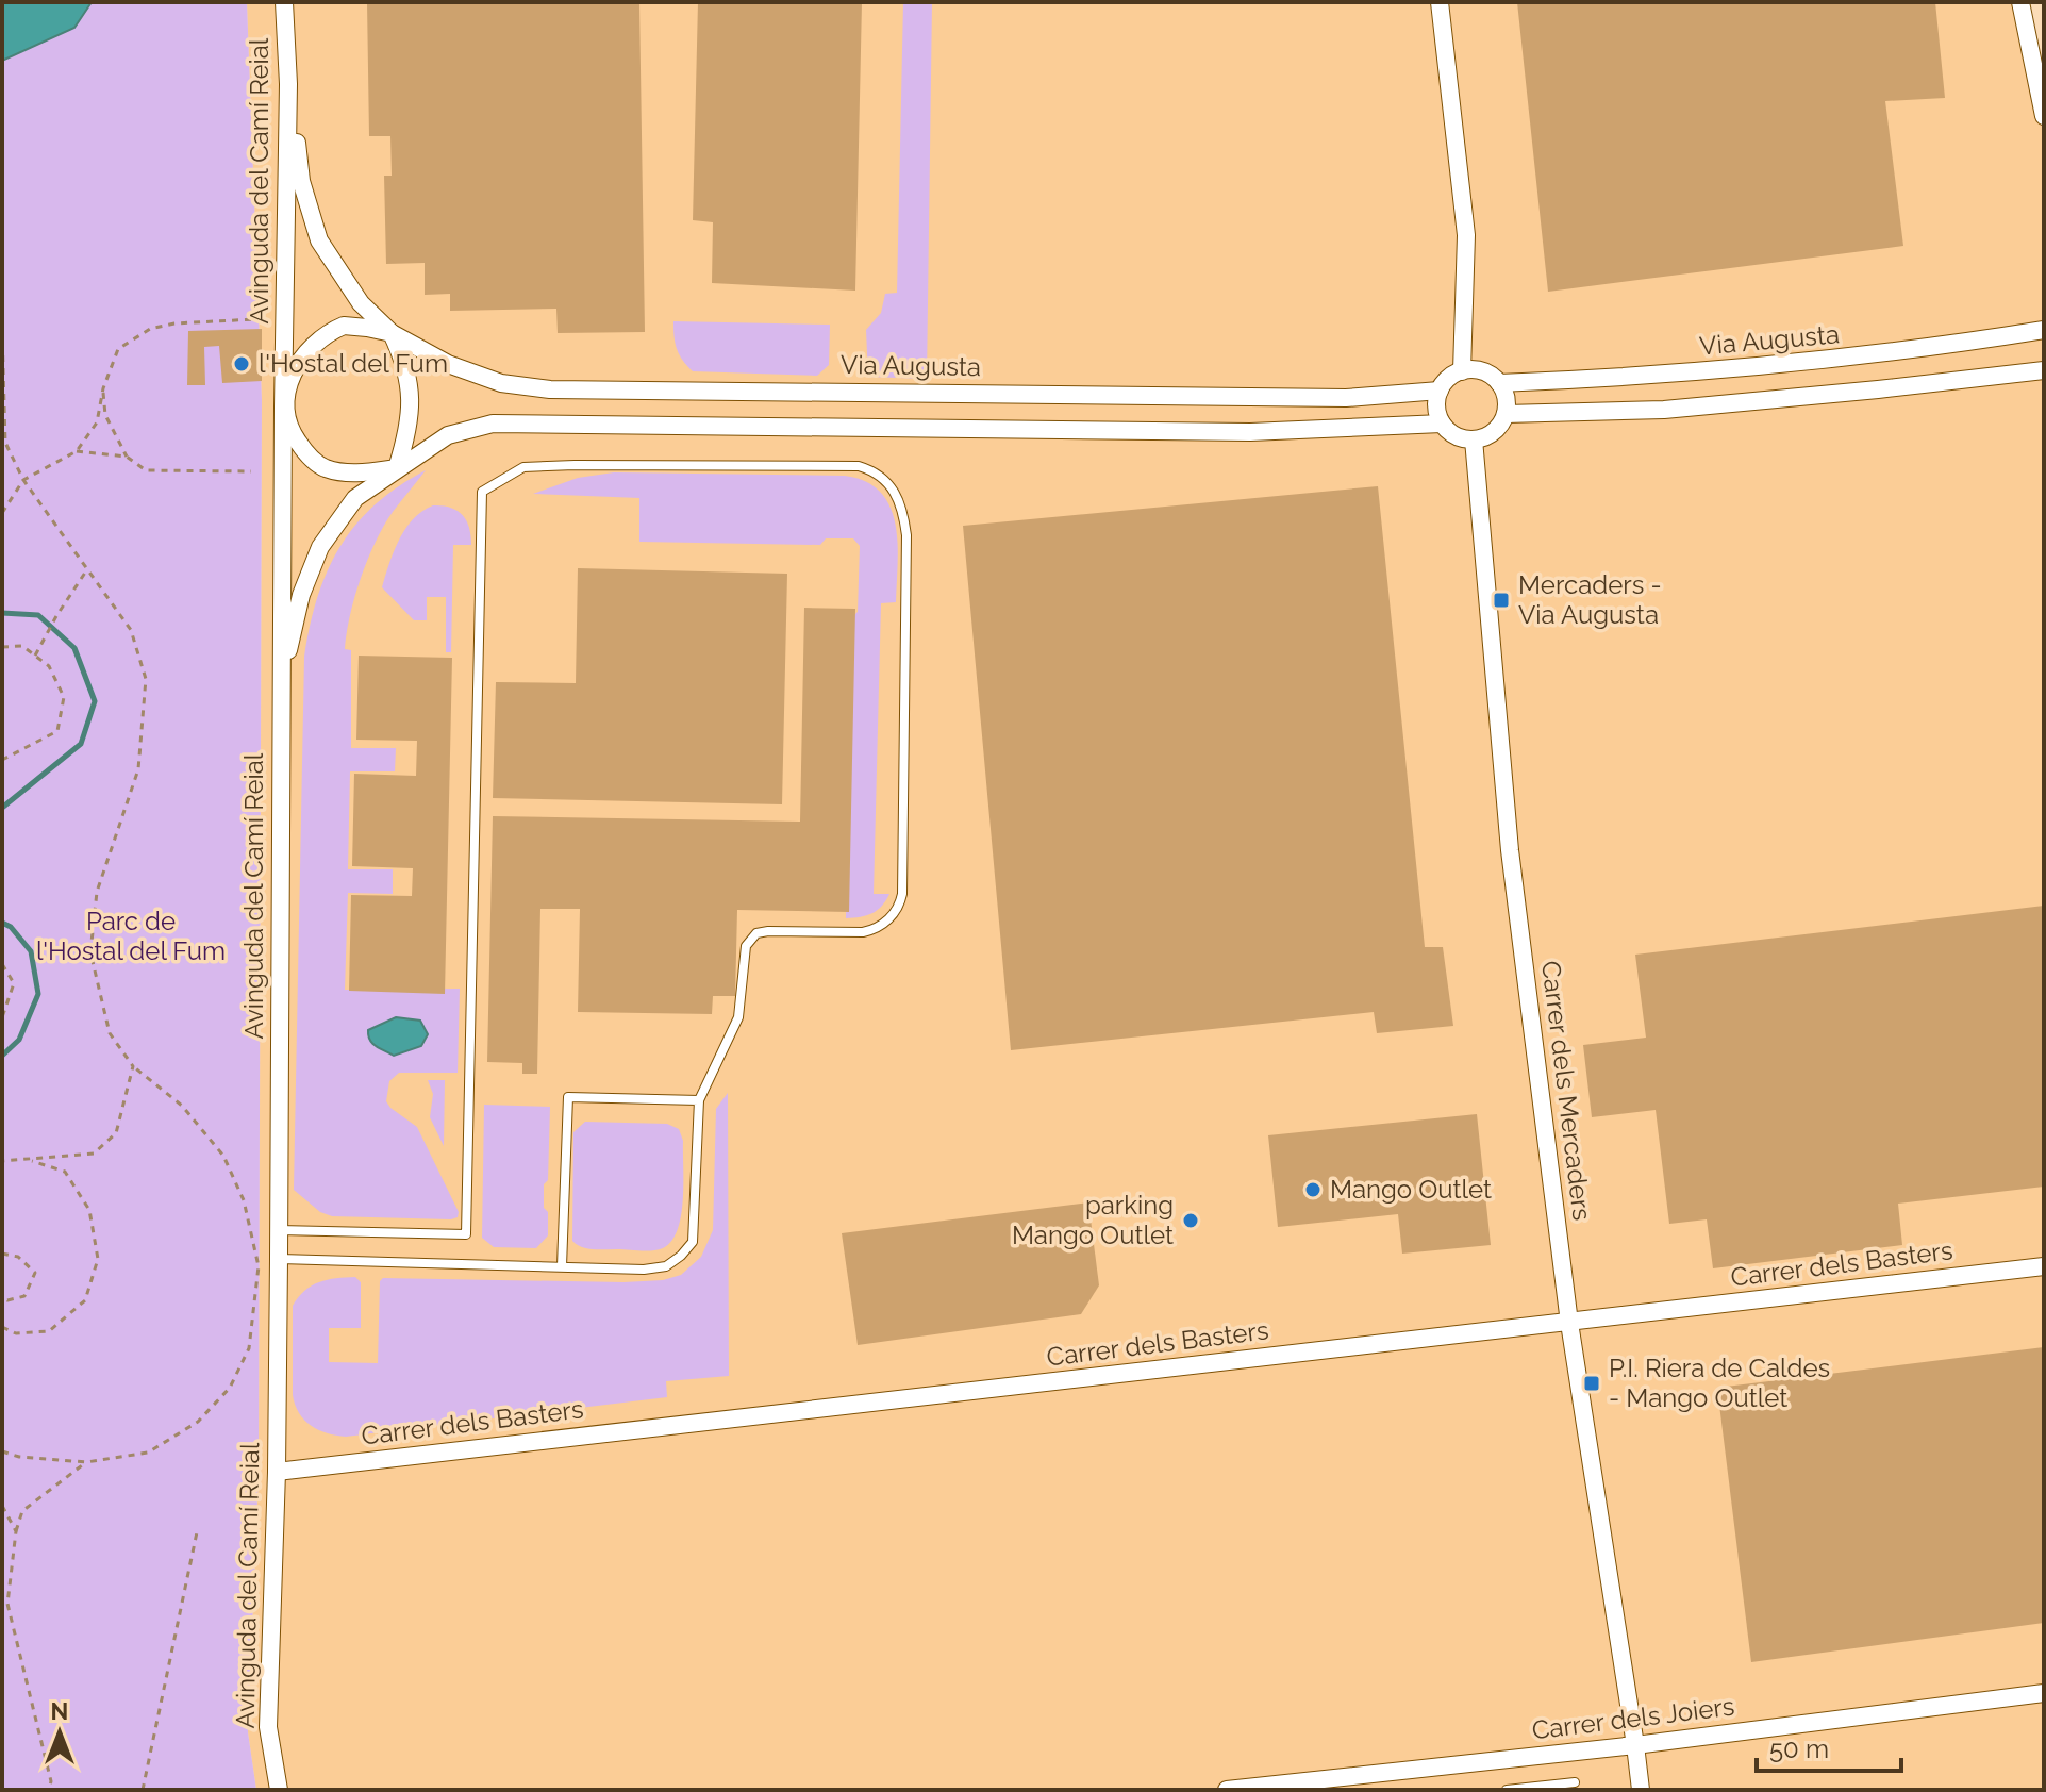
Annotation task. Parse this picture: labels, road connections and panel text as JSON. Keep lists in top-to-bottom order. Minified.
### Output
{"streets":{"street":["Avinguda del Camí Reial","Via Augusta","Carrer dels Mercaders","Carrer dels Basters","Carrer dels Joiers"]},"crossings":[["Avinguda del Camí Reial","Via Augusta"],["Avinguda del Camí Reial","Carrer dels Basters"],["Via Augusta","Carrer dels Mercaders"],["Carrer dels Mercaders","Carrer dels Basters"],["Carrer dels Mercaders","Carrer dels Joiers"]],"parks":["Parc de l'Hostal del Fum"],"places":{"other":["l'Hostal del Fum","Mango Outlet","parking Mango Outlet"],"transit":["Mercaders - Via Augusta","P.I. Riera de Caldes - Mango Outlet"]},"scale_bar":"50 m","north":"top"}
